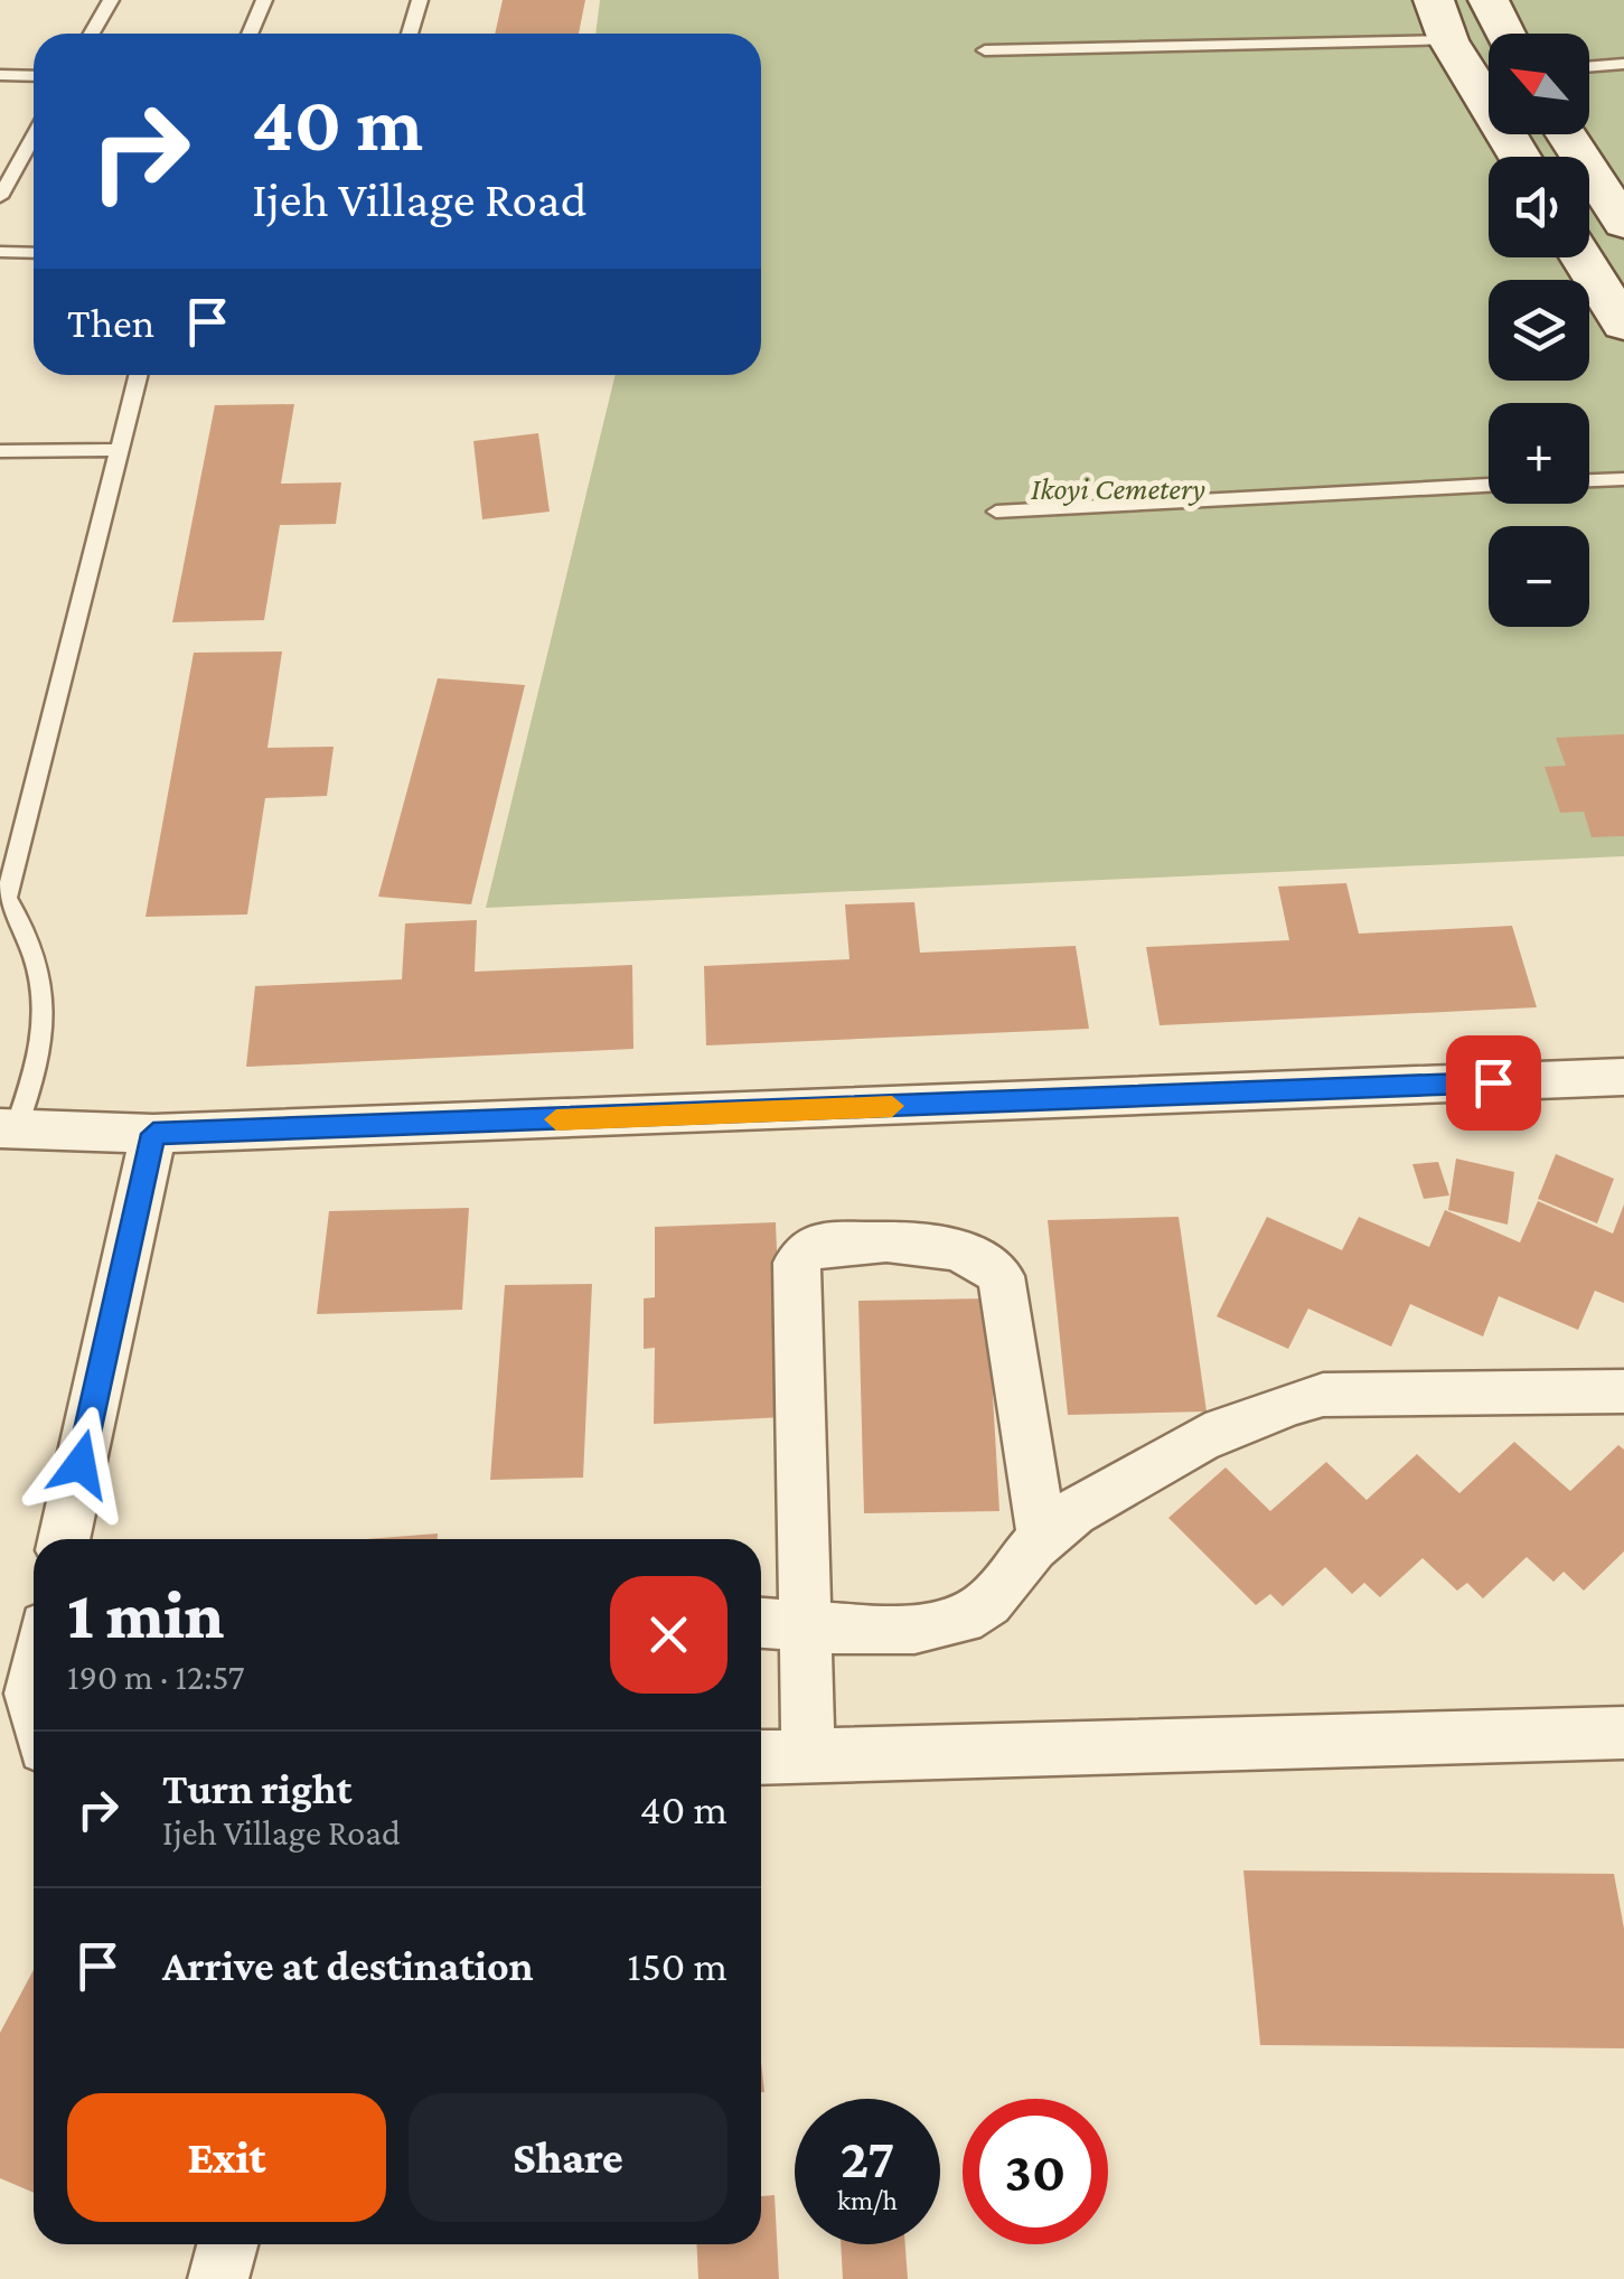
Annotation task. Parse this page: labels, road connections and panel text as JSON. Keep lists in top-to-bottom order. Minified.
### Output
{"parks":["Ikoyi Cemetery"],"north":"top left","page":{"map_buttons":["+","−"],"turn":["40 m","Ijeh Village Road"],"then":"Then","heading":["1 min","190 m · 12:57"],"list":[{"name":"Turn right","note":"Ijeh Village Road","value":"40 m"},{"name":"Arrive at destination","value":"150 m"}],"buttons":["Exit","Share"],"speed":"27 km/h","limit":"30"}}
